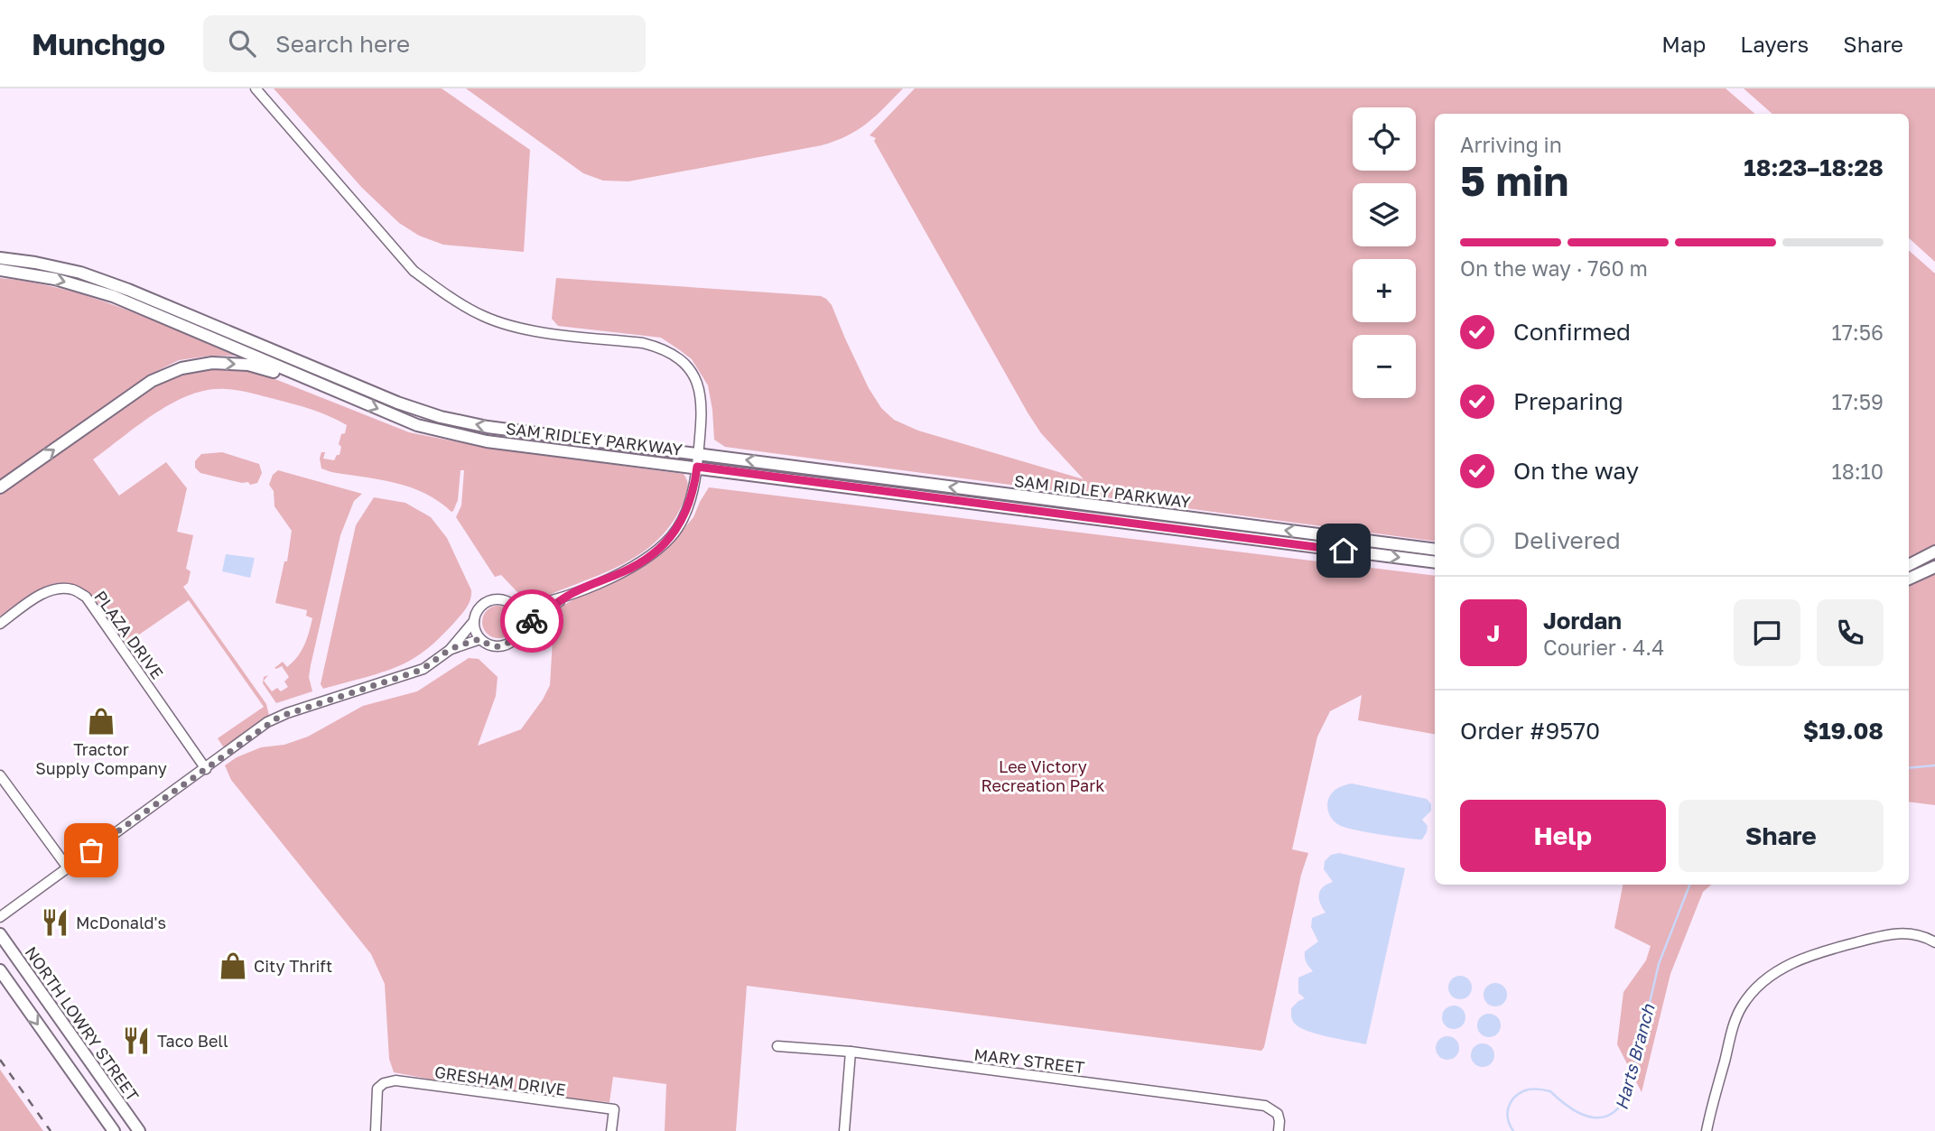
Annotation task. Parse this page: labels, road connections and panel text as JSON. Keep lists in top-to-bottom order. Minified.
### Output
{"streets":{"main road":["SAM RIDLEY PARKWAY","NORTH LOWRY STREET"],"street":["PLAZA DRIVE","MARY STREET","GRESHAM DRIVE"]},"water":["Harts Branch"],"parks":["Lee Victory Recreation Park"],"places":{"shop":["Tractor Supply Company","City Thrift"],"restaurant":["McDonald's","Taco Bell"]},"page":{"header":"Munchgo","search":"Search here","nav":["Map","Layers","Share"],"map_buttons":["+","−"],"heading":["5 min","Arriving in","18:23–18:28"],"panel":["Jordan","Courier · 4.4","Order #9570","$19.08"],"bar":"On the way · 760 m","list":[["Confirmed","17:56"],["Preparing","17:59"],["On the way","18:10"],"Delivered"],"round":"J","buttons":["Help","Share"]}}
